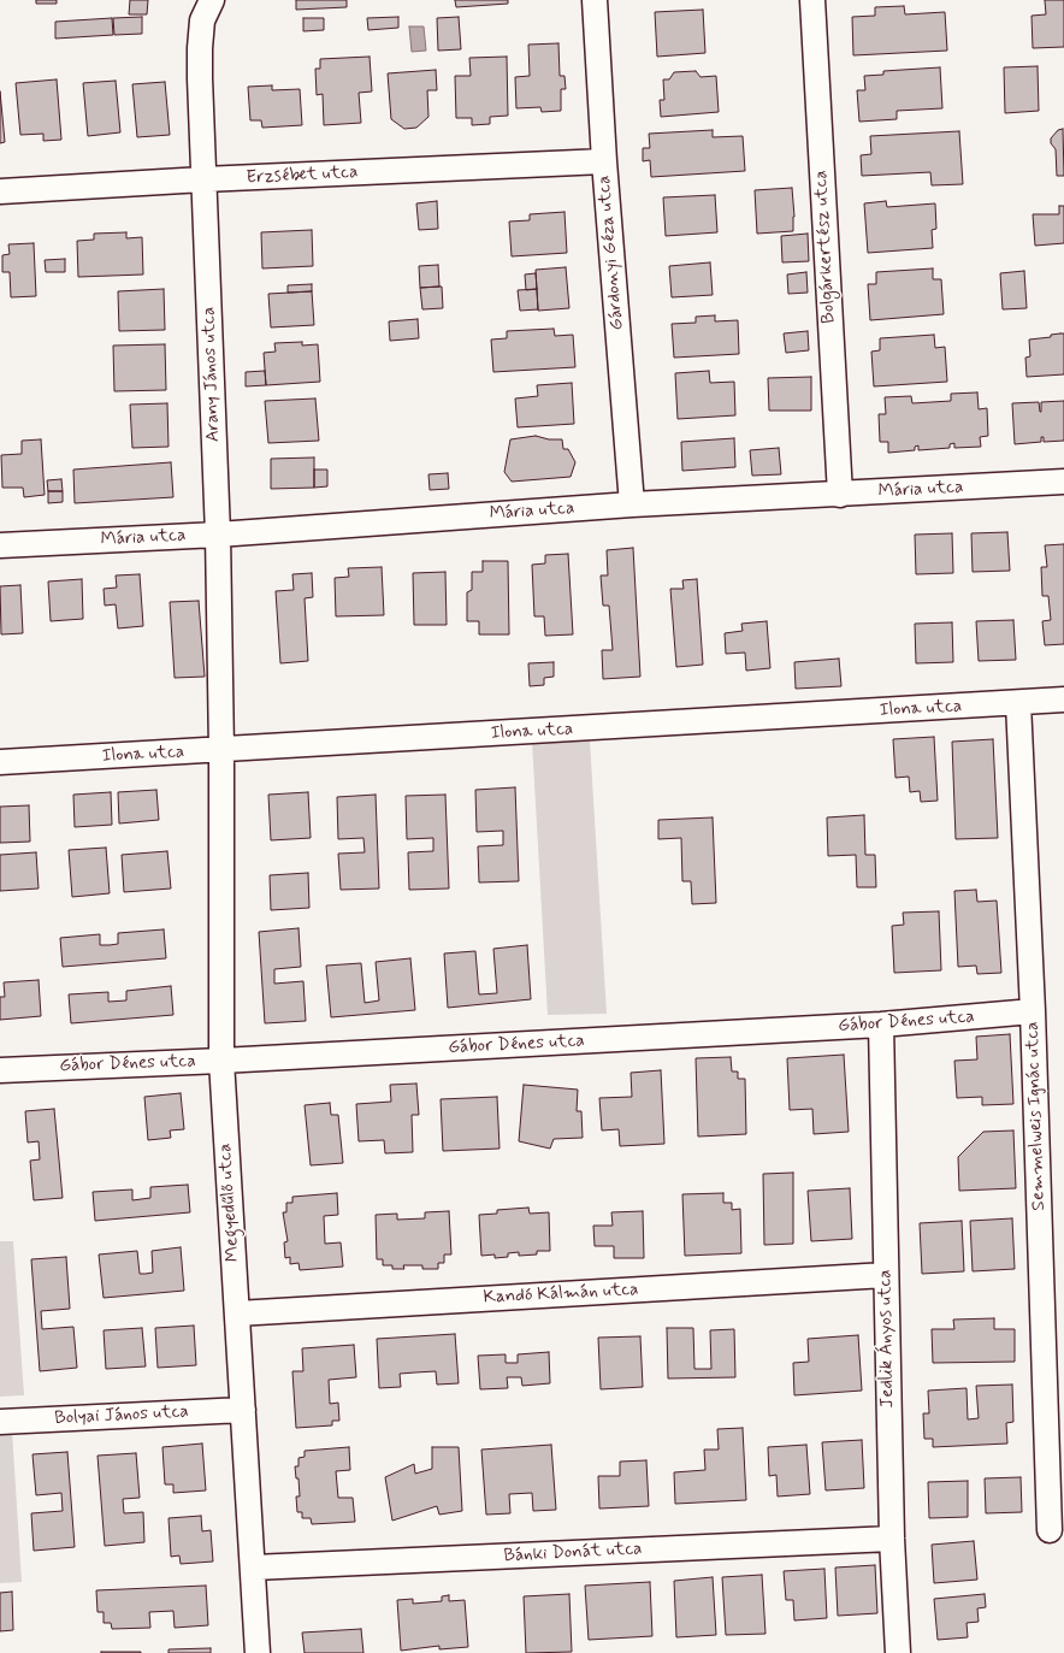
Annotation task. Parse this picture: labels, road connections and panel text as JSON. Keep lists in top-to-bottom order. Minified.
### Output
{"streets":{"street":["Erzsébet utca","Bolgárkertész utca","Gárdonyi Géza utca","Arany János utca","Mária utca","Ilona utca","Gábor Dénes utca","Semmelweis Ignác utca","Megyedűlő utca","Kandó Kálmán utca","Jedlik Ányos utca","Bolyai János utca","Bánki Donát utca"]},"crossings":[["Erzsébet utca","Gárdonyi Géza utca"],["Erzsébet utca","Arany János utca"],["Bolgárkertész utca","Mária utca"],["Gárdonyi Géza utca","Mária utca"],["Arany János utca","Mária utca"],["Arany János utca","Ilona utca"],["Arany János utca","Megyedűlő utca"],["Ilona utca","Semmelweis Ignác utca"],["Ilona utca","Megyedűlő utca"],["Gábor Dénes utca","Semmelweis Ignác utca"],["Gábor Dénes utca","Megyedűlő utca"],["Gábor Dénes utca","Jedlik Ányos utca"],["Megyedűlő utca","Kandó Kálmán utca"],["Megyedűlő utca","Bolyai János utca"],["Megyedűlő utca","Bánki Donát utca"],["Kandó Kálmán utca","Jedlik Ányos utca"],["Jedlik Ányos utca","Bánki Donát utca"]]}
